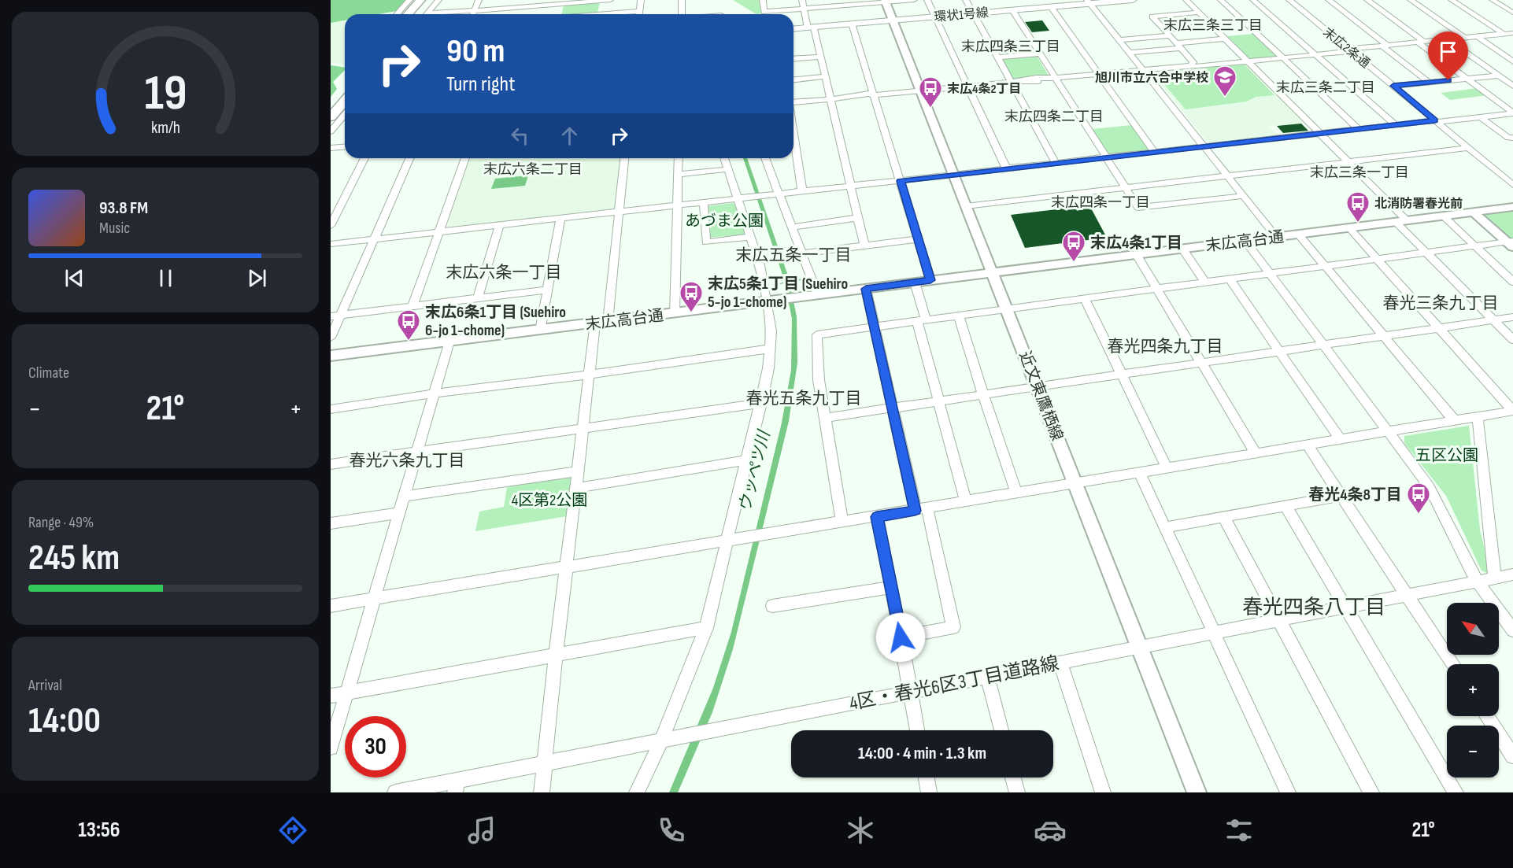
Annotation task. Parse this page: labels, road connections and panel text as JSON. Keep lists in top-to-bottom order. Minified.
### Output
{"streets":{"main road":["環状1号線"],"street":["末広2条通","末広高台通","近文東鷹栖線","4区・春光6区3丁目道路線"]},"crossings":[["環状1号線","近文東鷹栖線"],["末広高台通","近文東鷹栖線"],["近文東鷹栖線","4区・春光6区3丁目道路線"]],"districts":["末広三条三丁目","末広四条三丁目","末広三条二丁目","末広四条二丁目","末広六条二丁目","末広三条一丁目","末広四条一丁目","末広五条一丁目","末広六条一丁目","春光三条九丁目","春光四条九丁目","春光五条九丁目","春光六条九丁目","春光四条八丁目"],"water":["ウッペツ川"],"parks":["あづま公園","五区公園","4区第2公園"],"places":{"school or university":["旭川市立六合中学校"],"bus stop":["末広4条2丁目","北消防署春光前","末広4条1丁目","末広5条1丁目 (Suehiro 5-jo 1-chome)","末広6条1丁目 (Suehiro 6-jo 1-chome)","春光4条8丁目"]},"north":"top left","page":{"turn":["90 m","Turn right"],"song":["93.8 FM","Music"],"tile":["Climate",["Range · 49%","245 km"],["Arrival","14:00"]],"heat":["−","21°","+"],"map_buttons":["+","−"],"limit":"30","trip":"14:00 · 4 min · 1.3 km","tabs":["13:56","21°"],"gauge":["19","km/h"]}}
